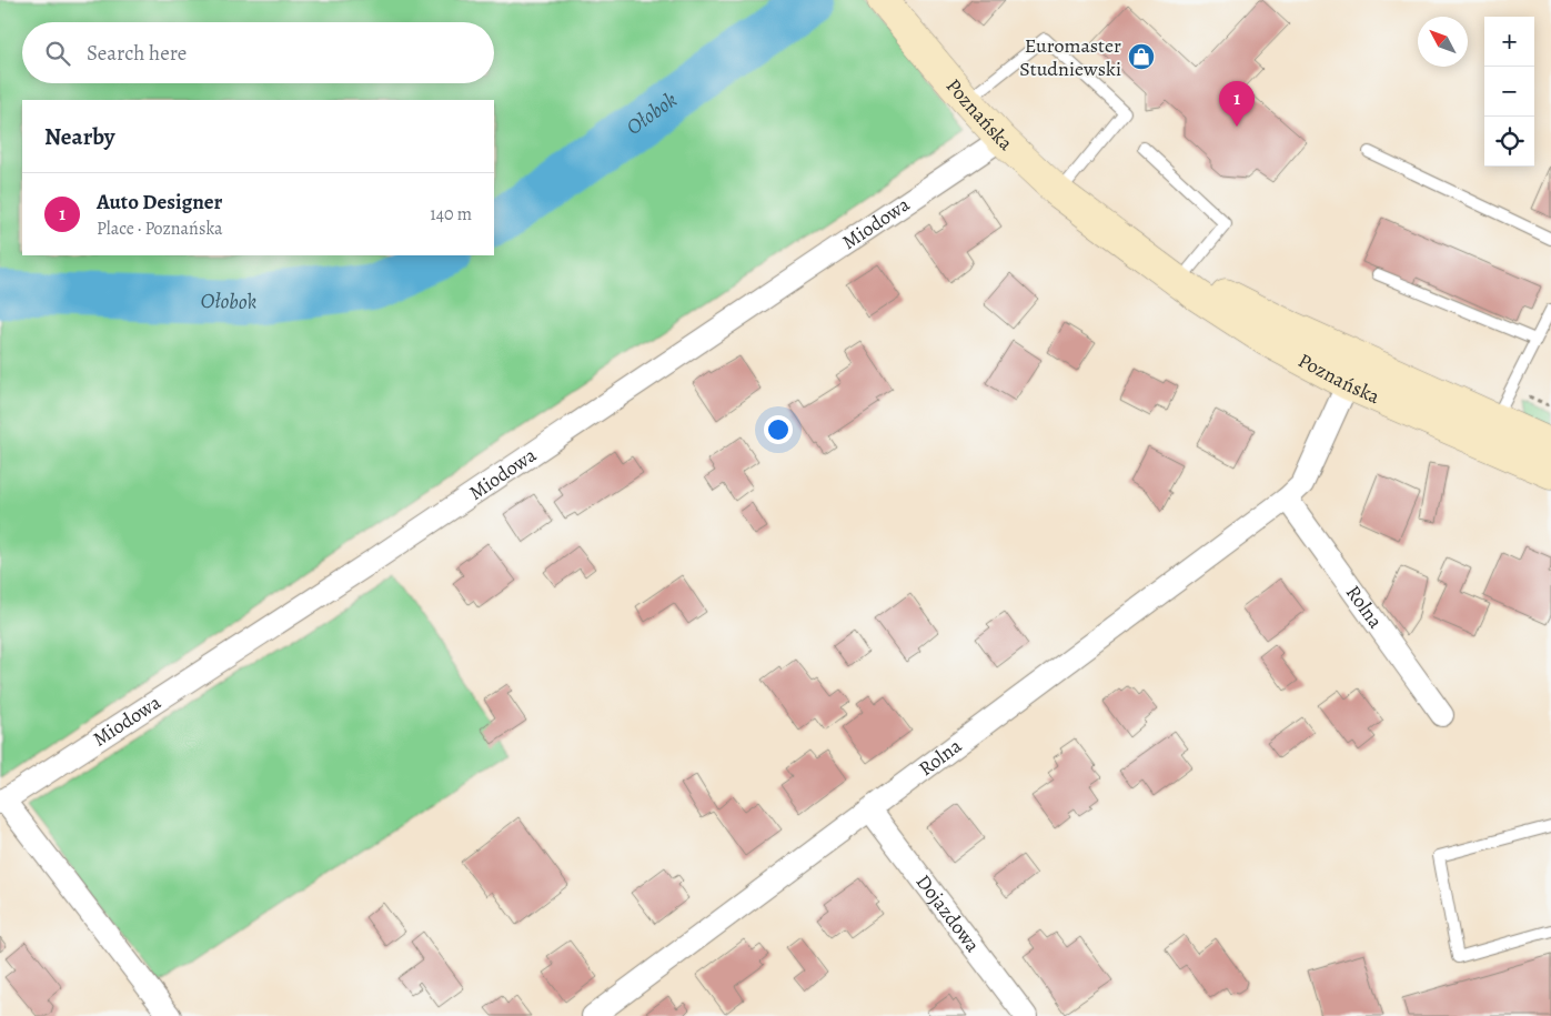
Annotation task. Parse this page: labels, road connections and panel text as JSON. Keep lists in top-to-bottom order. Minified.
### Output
{"streets":{"main road":["Poznańska"],"street":["Miodowa","Rolna","Dojazdowa"]},"crossings":[["Poznańska","Miodowa"],["Poznańska","Rolna"],["Rolna","Dojazdowa"]],"water":["Ołobok"],"places":{"shop":["Euromaster Studniewski"]},"north":"top left","page":{"map_buttons":["+","−"],"search":"Search here","pins":"1","heading":"Nearby","list":[{"mark":"1","name":"Auto Designer","note":"Place · Poznańska","value":"140 m"}]}}
